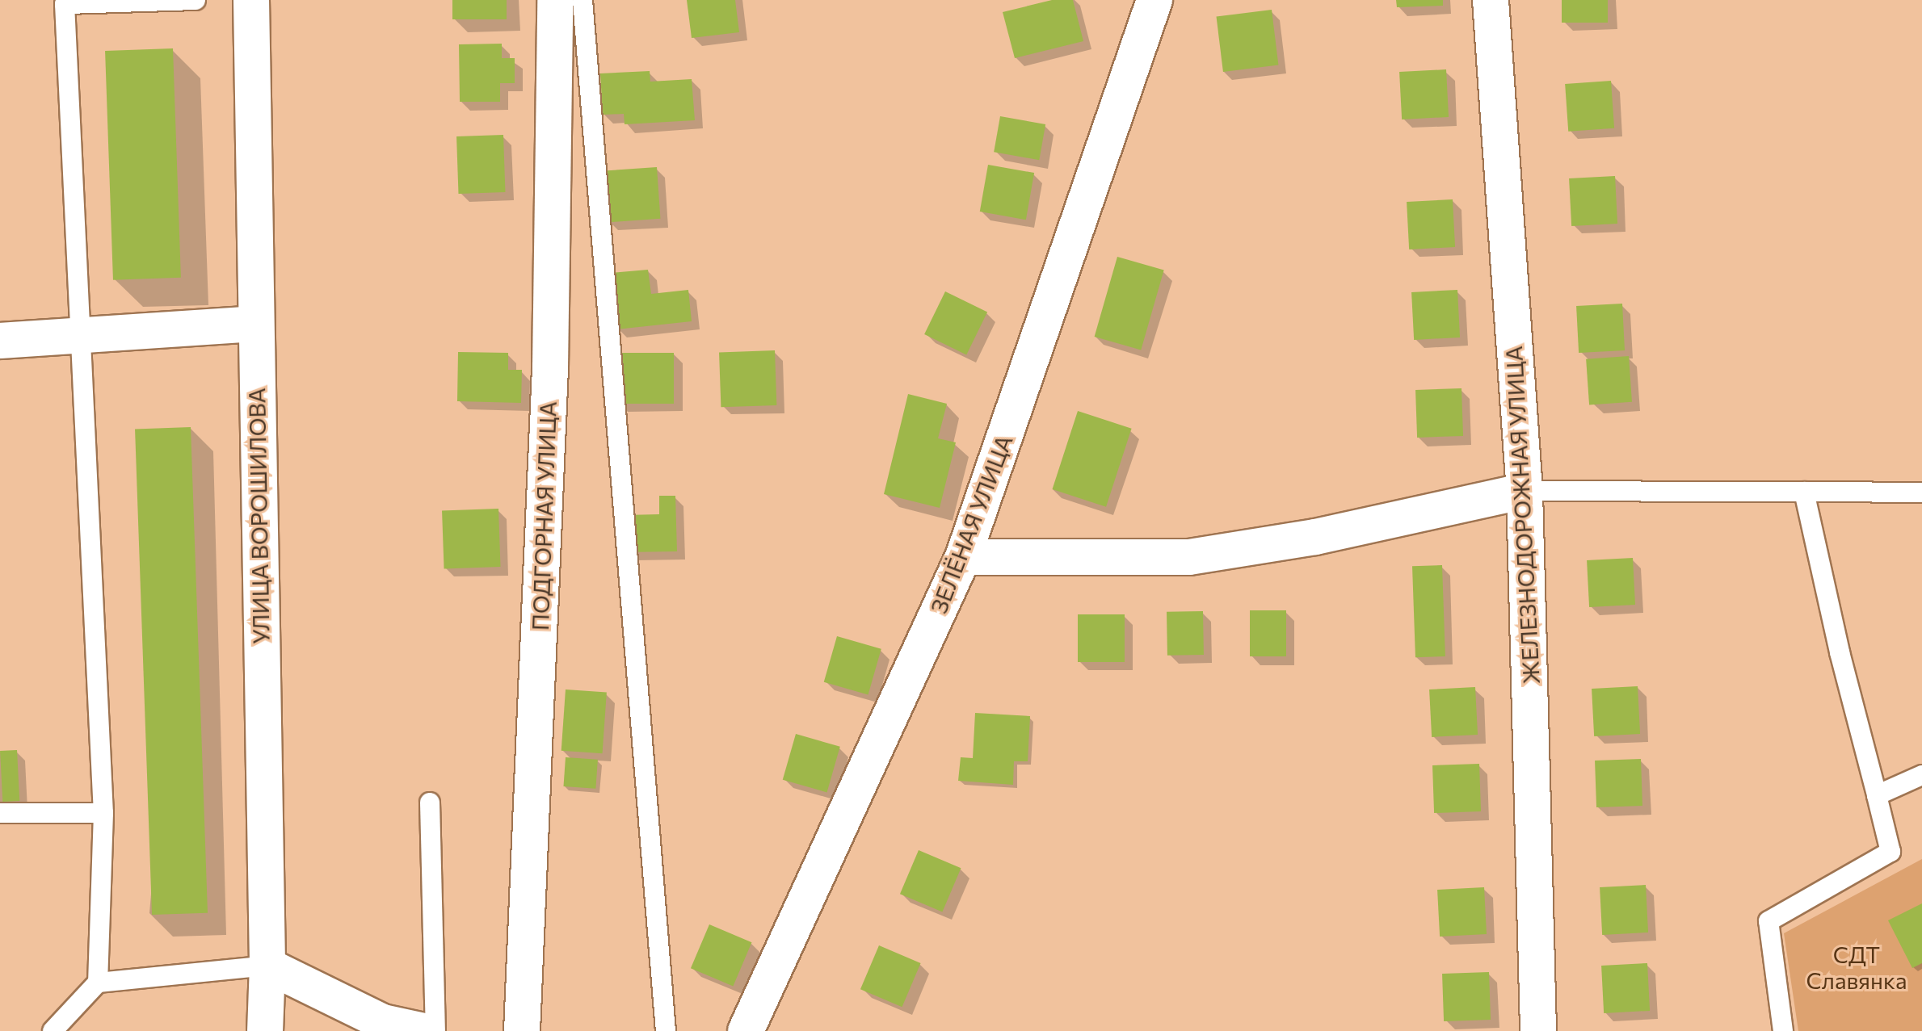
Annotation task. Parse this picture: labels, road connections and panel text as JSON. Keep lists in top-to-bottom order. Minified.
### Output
{"streets":{"street":["ЖЕЛЕЗНОДОРОЖНАЯ УЛИЦА","УЛИЦА ВОРОШИЛОВА","ПОДГОРНАЯ УЛИЦА","ЗЕЛЁНАЯ УЛИЦА"]},"parks":["СДТ Славянка"]}
